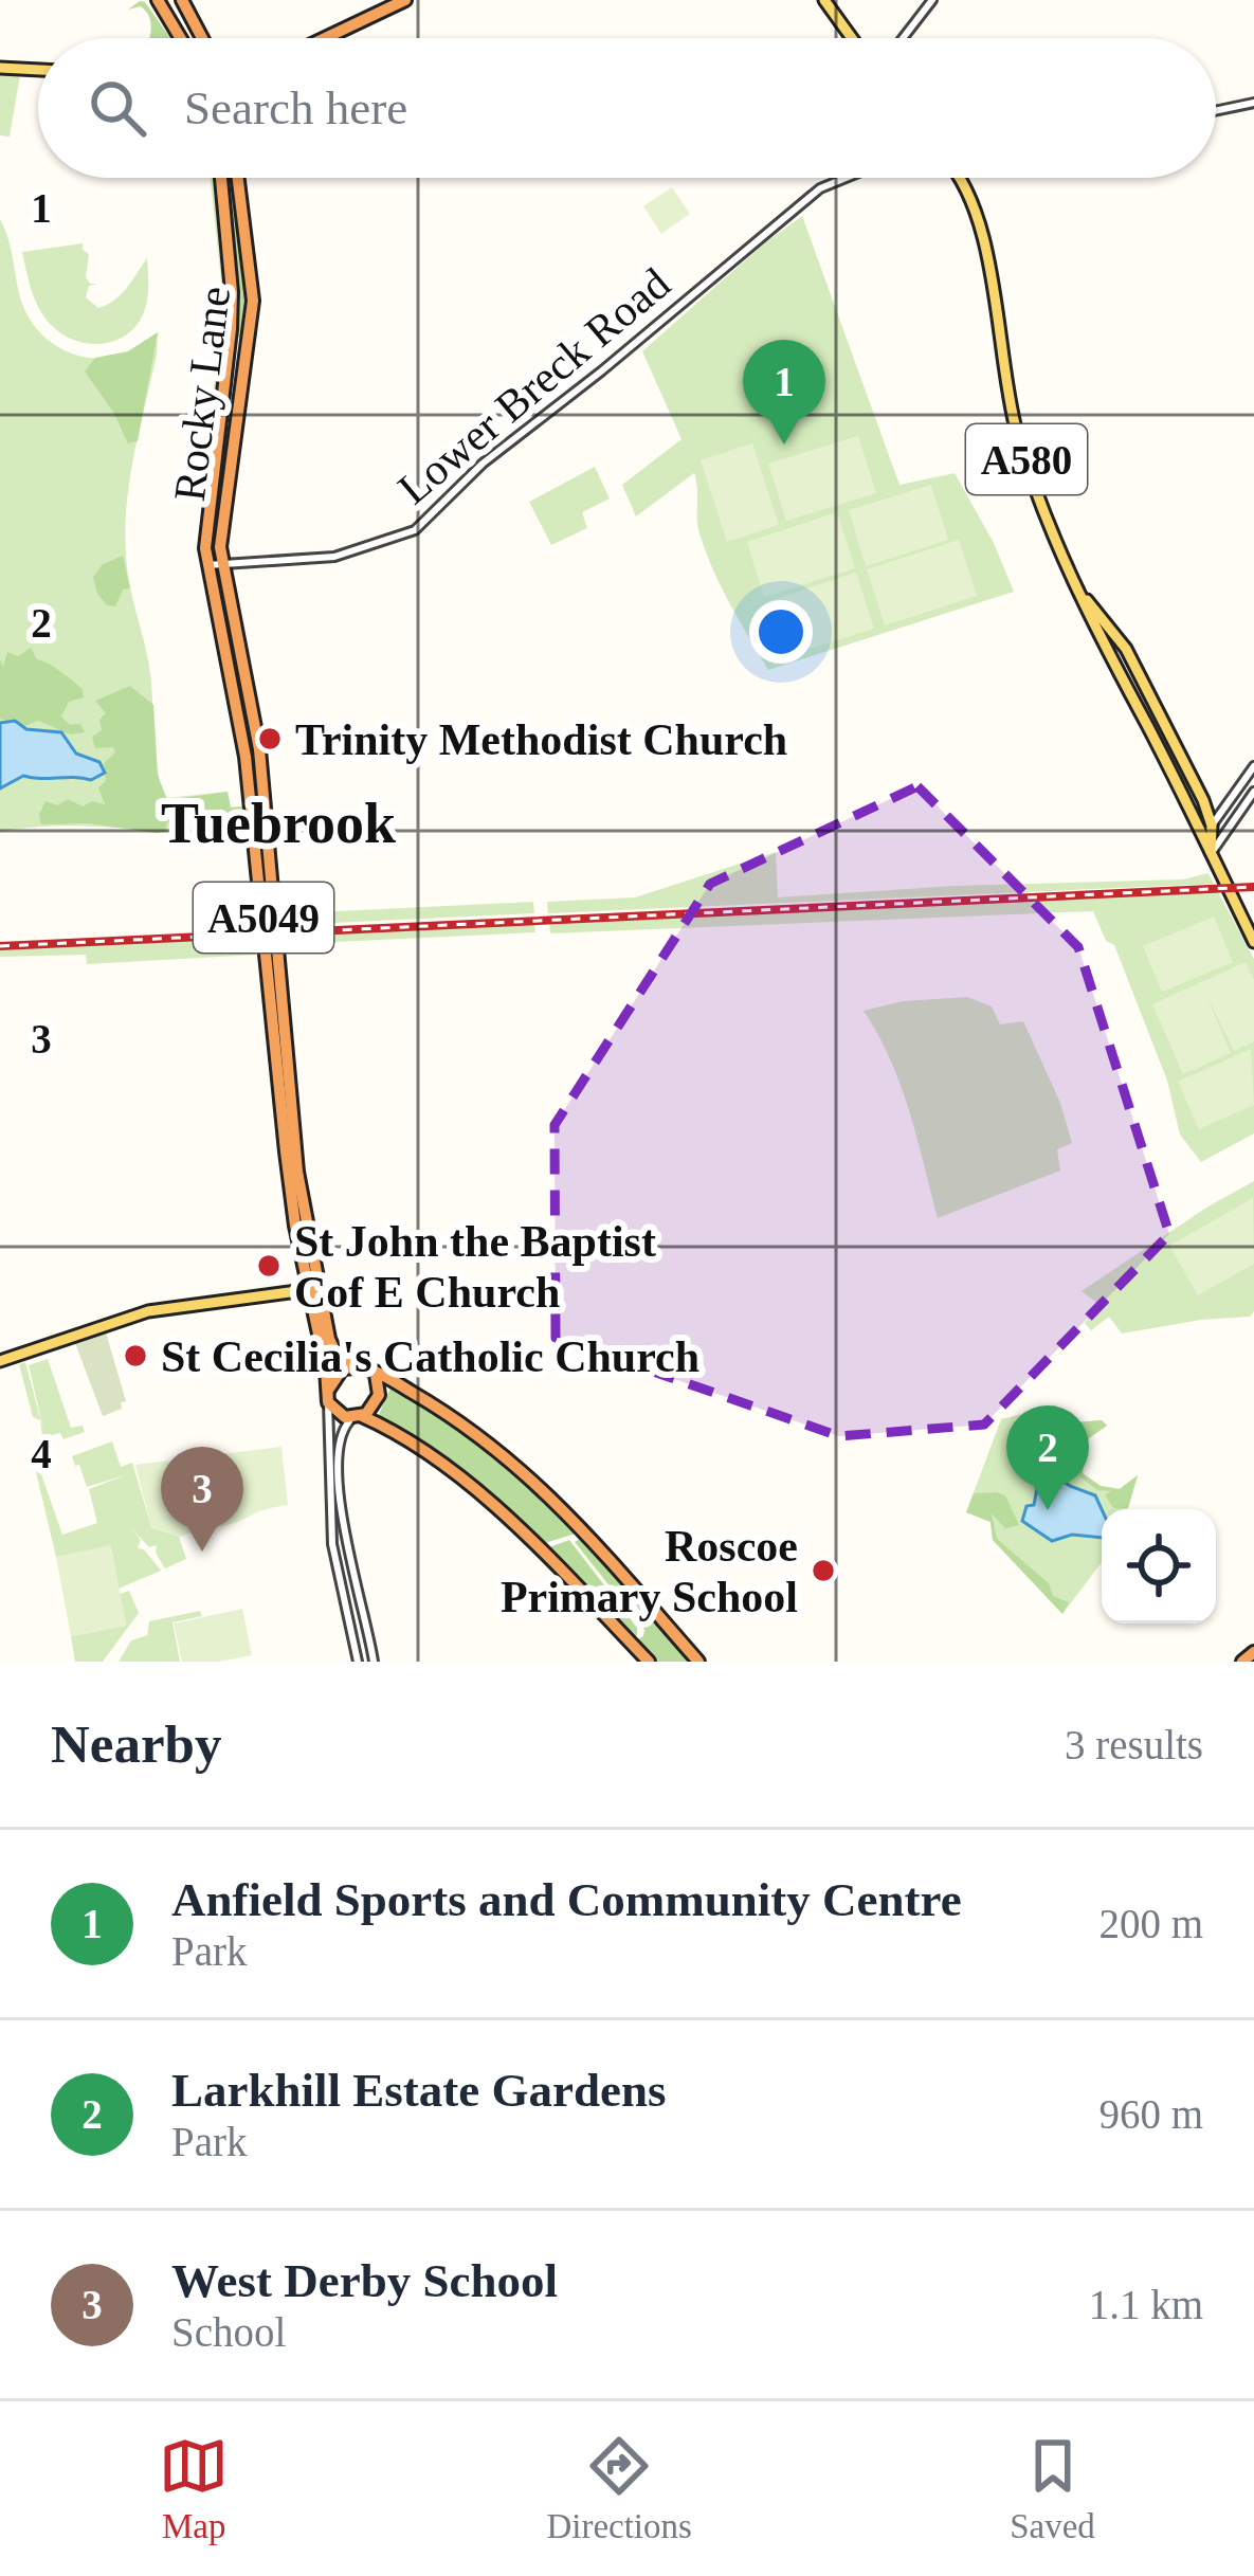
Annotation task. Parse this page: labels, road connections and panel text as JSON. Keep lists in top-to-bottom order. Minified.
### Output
{"streets":{"highway":["Rocky Lane","A5049"],"main road":["A580"],"street":["Lower Breck Road"]},"crossings":[["Lower Breck Road","Rocky Lane"],["Lower Breck Road","A5049"],["Rocky Lane","A5049"]],"districts":["Tuebrook"],"places":["Trinity Methodist Church","St John the Baptist Cof E Church","St Cecilia's Catholic Church","Roscoe Primary School"],"page":{"search":"Search here","pins":["1","2","3"],"heading":["Nearby","3 results"],"list":[{"mark":"1","name":"Anfield Sports and Community Centre","note":"Park","value":"200 m"},{"mark":"2","name":"Larkhill Estate Gardens","note":"Park","value":"960 m"},{"mark":"3","name":"West Derby School","note":"School","value":"1.1 km"}],"nav":["Map","Directions","Saved"]},"grid":{"rows":["1","2","3","4"]}}
